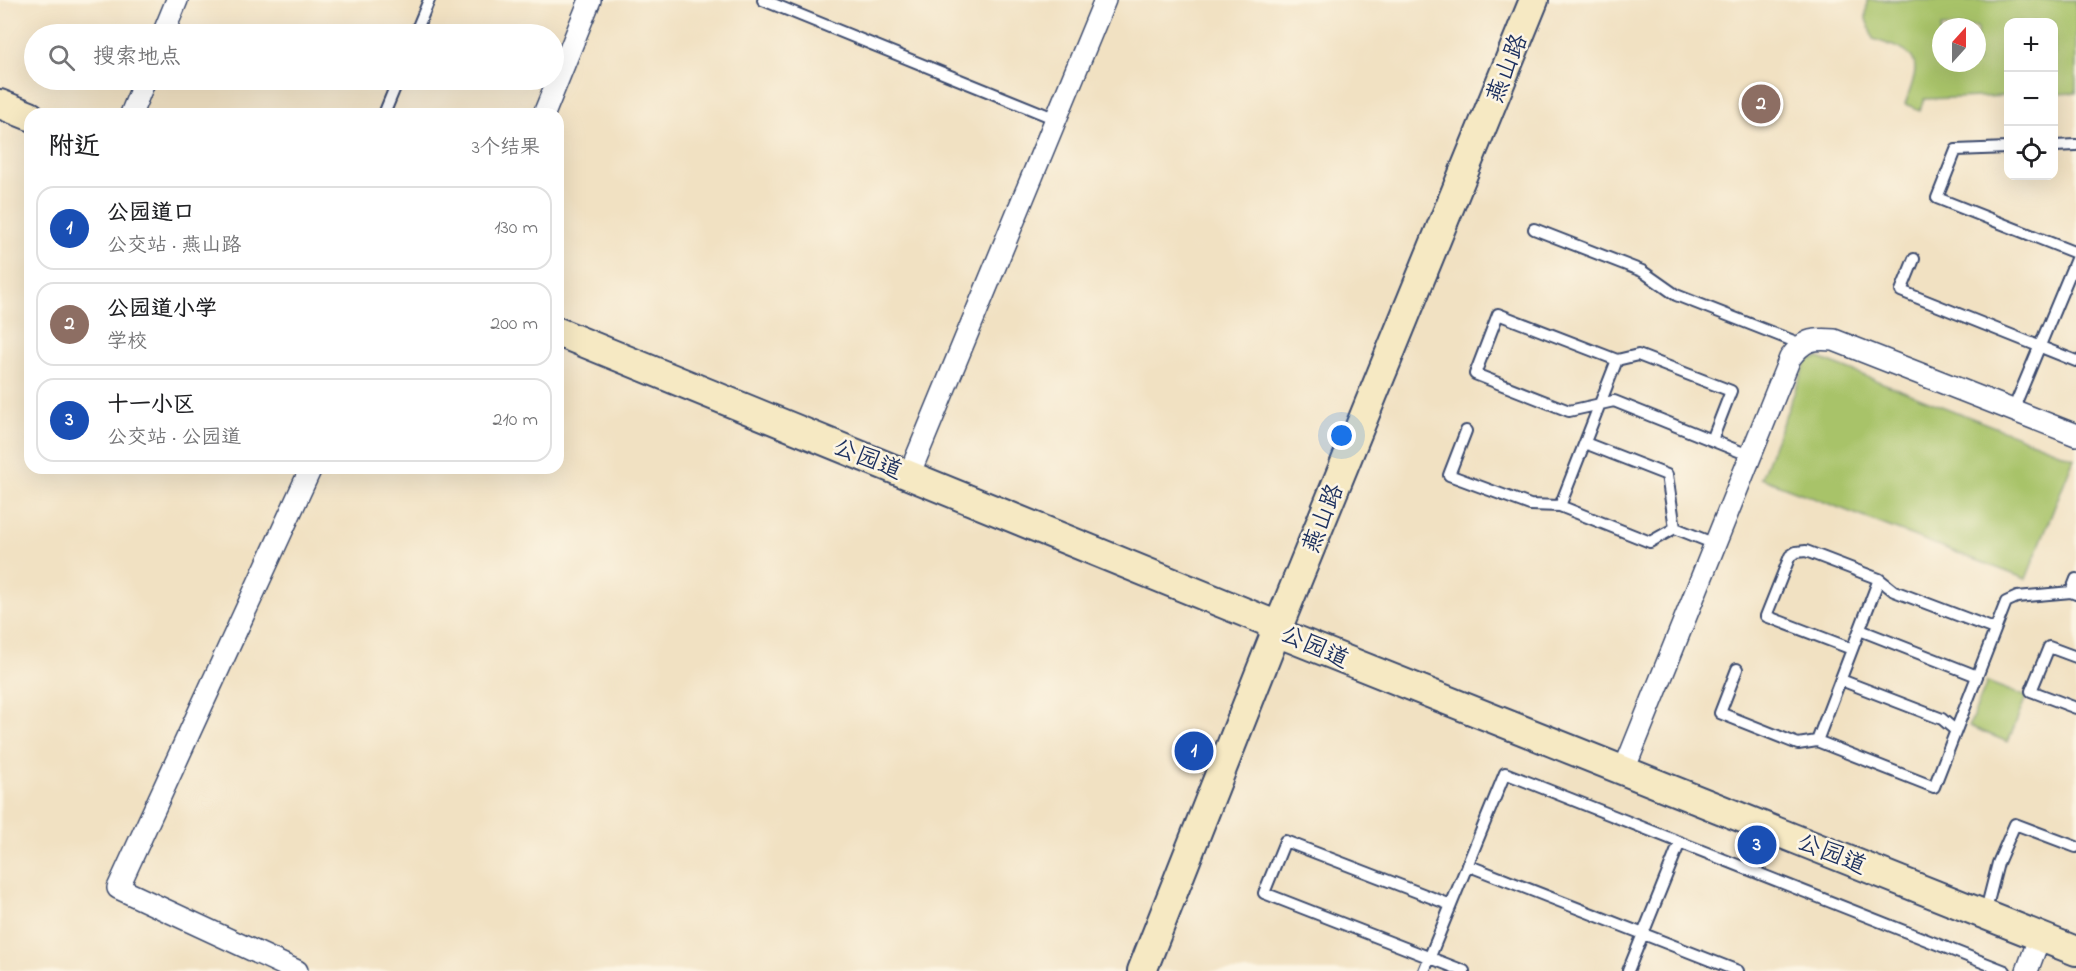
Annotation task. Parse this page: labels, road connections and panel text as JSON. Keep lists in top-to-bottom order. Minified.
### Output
{"streets":{"main road":["燕山路","公园道"]},"crossings":[["燕山路","公园道"]],"north":"top","page":{"map_buttons":["+","−"],"search":"搜索地点","pins":["2","1","3"],"heading":["附近","3个结果"],"list":[{"mark":"1","name":"公园道口","note":"公交站 · 燕山路","value":"130 m"},{"mark":"2","name":"公园道小学","note":"学校","value":"200 m"},{"mark":"3","name":"十一小区","note":"公交站 · 公园道","value":"210 m"}]}}
